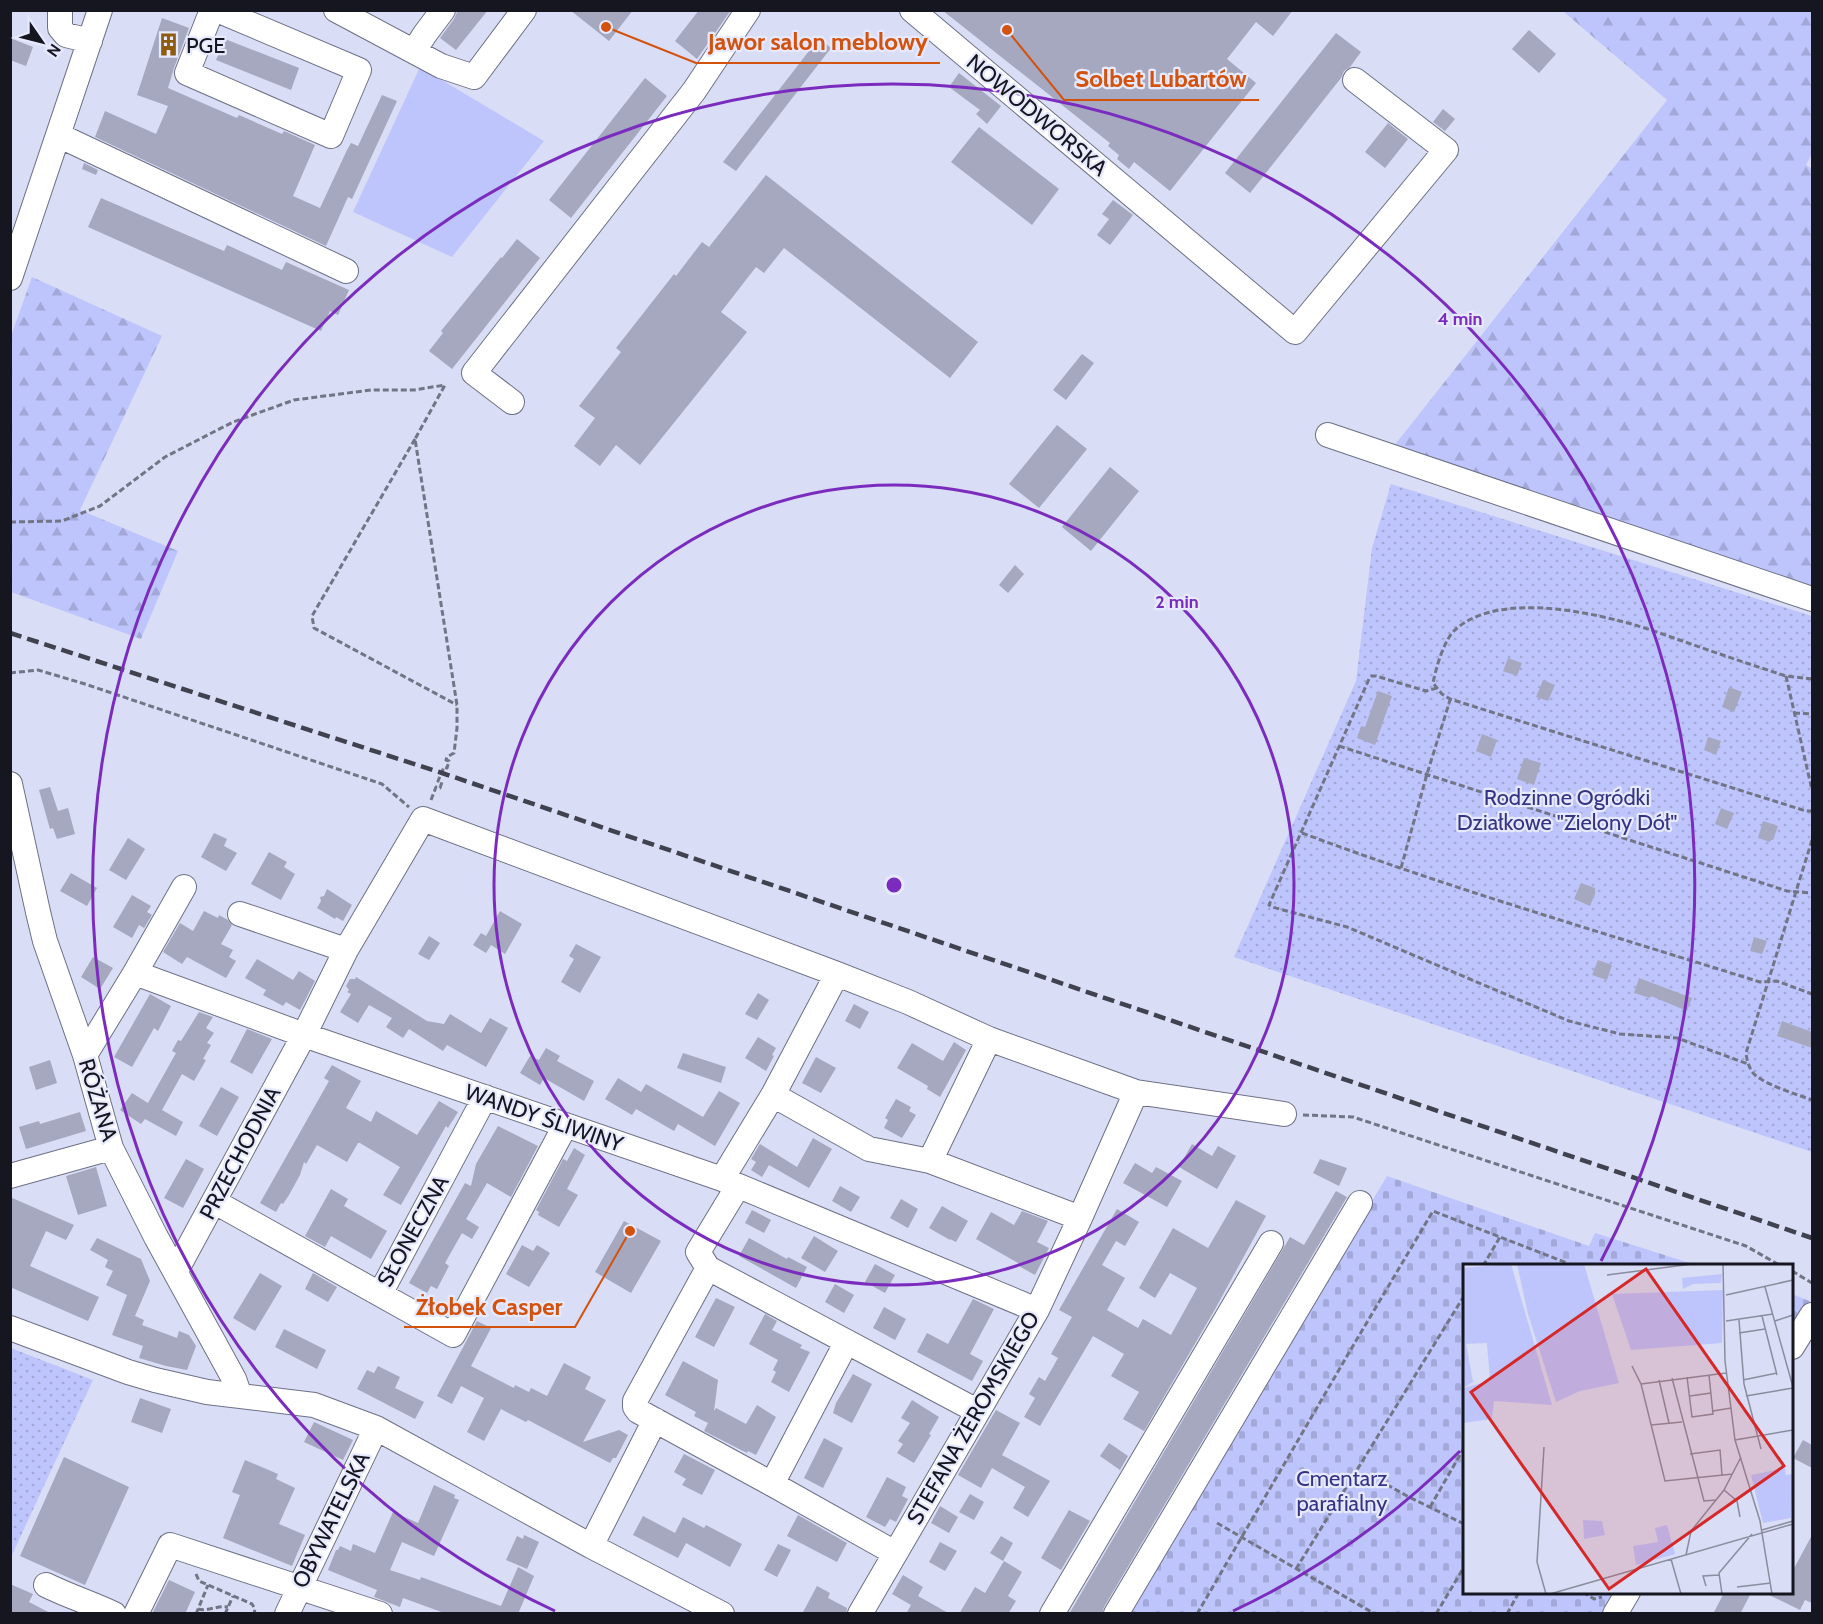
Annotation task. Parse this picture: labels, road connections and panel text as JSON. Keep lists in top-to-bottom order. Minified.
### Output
{"streets":{"street":["NOWODWORSKA","RÓŻANA","WANDY ŚLIWINY","PRZECHODNIA","SŁONECZNA","STEFANA ŻEROMSKIEGO","OBYWATELSKA"]},"crossings":[["RÓŻANA","PRZECHODNIA"],["WANDY ŚLIWINY","PRZECHODNIA"],["WANDY ŚLIWINY","SŁONECZNA"],["WANDY ŚLIWINY","STEFANA ŻEROMSKIEGO"],["PRZECHODNIA","SŁONECZNA"]],"parks":["Rodzinne Ogródki Działkowe \"Zielony Dół\"","Cmentarz parafialny"],"places":{"other":["Jawor salon meblowy","Solbet Lubartów","Żłobek Casper"],"building":["PGE"]},"north":"bottom right","rings":["4 min","2 min"]}
